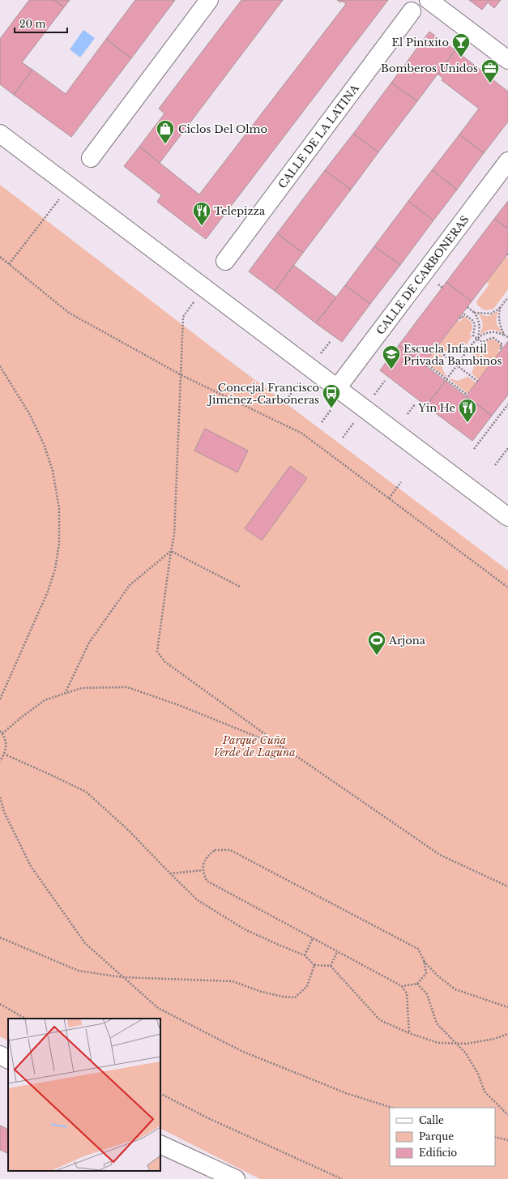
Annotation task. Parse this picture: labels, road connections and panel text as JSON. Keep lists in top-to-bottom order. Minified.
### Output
{"streets":{"street":["CALLE DE LA LATINA","CALLE DE CARBONERAS"]},"parks":["Parque Cuña Verde de Laguna"],"places":{"bar":["El Pintxito"],"office":["Bomberos Unidos"],"shop":["Ciclos Del Olmo"],"restaurant":["Telepizza","Yin He"],"school or university":["Escuela Infantil Privada Bambinos"],"bus stop":["Concejal Francisco Jiménez-Carboneras"],"sports":["Arjona"]},"legend":["Calle","Parque","Edificio"],"scale_bar":"20 m"}
